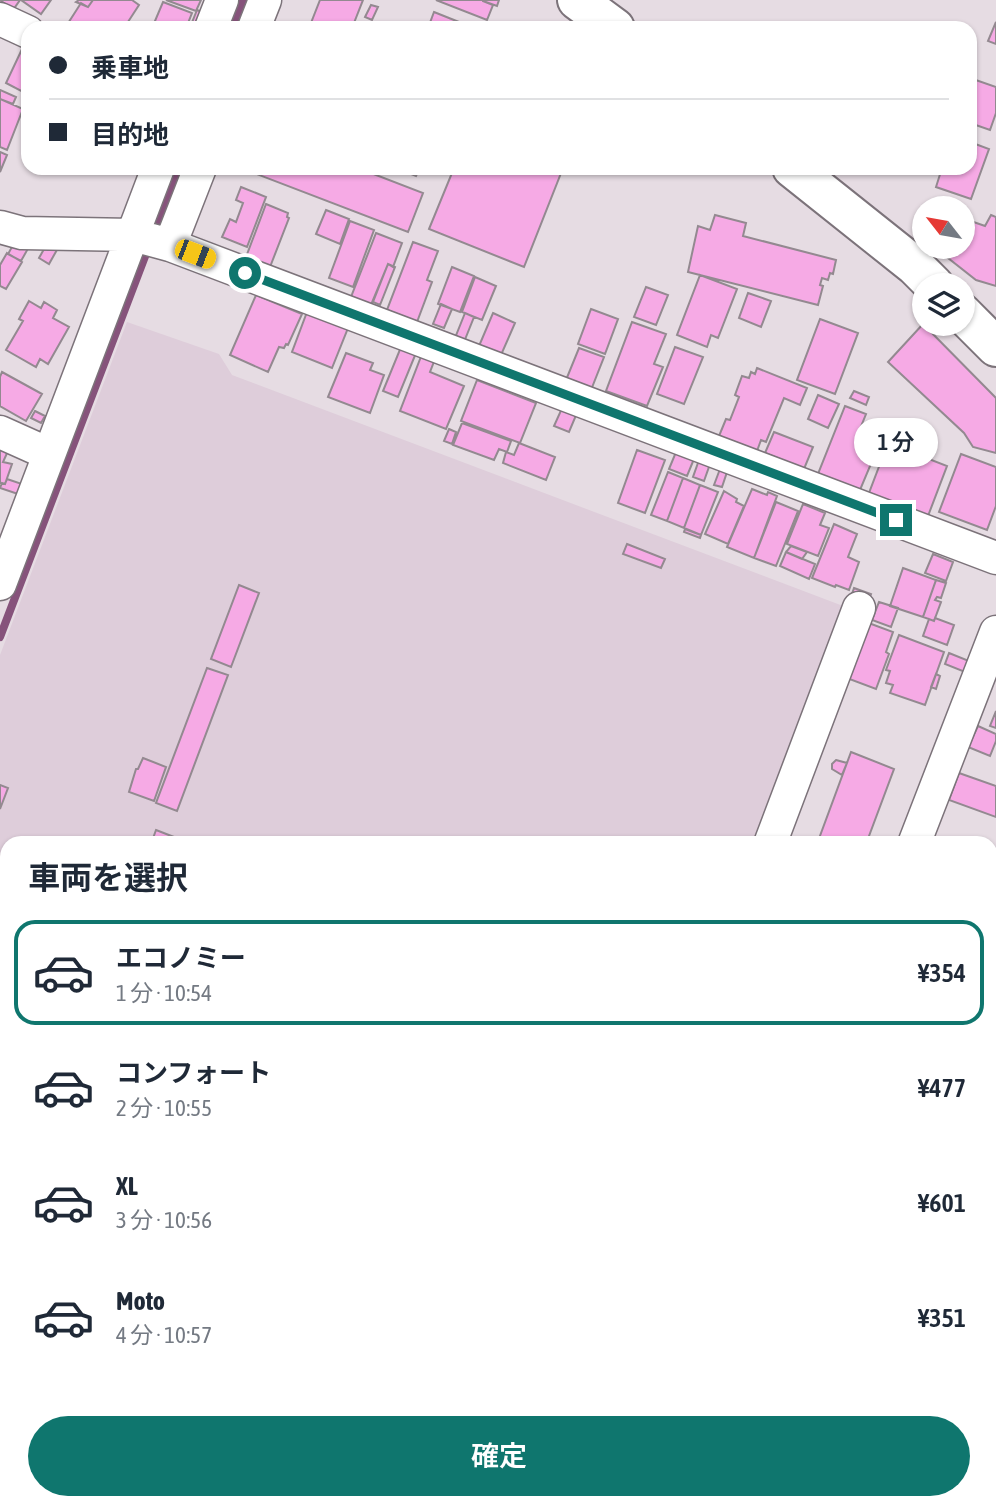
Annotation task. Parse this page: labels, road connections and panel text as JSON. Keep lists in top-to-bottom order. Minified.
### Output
{"north":"top left","page":{"banner":["乗車地","目的地"],"bubble":"1 分","heading":"車両を選択","list":[{"name":"エコノミー","note":"1 分 · 10:54","value":"¥354"},{"name":"コンフォート","note":"2 分 · 10:55","value":"¥477"},{"name":"XL","note":"3 分 · 10:56","value":"¥601"},{"name":"Moto","note":"4 分 · 10:57","value":"¥351"}],"buttons":"確定"}}
